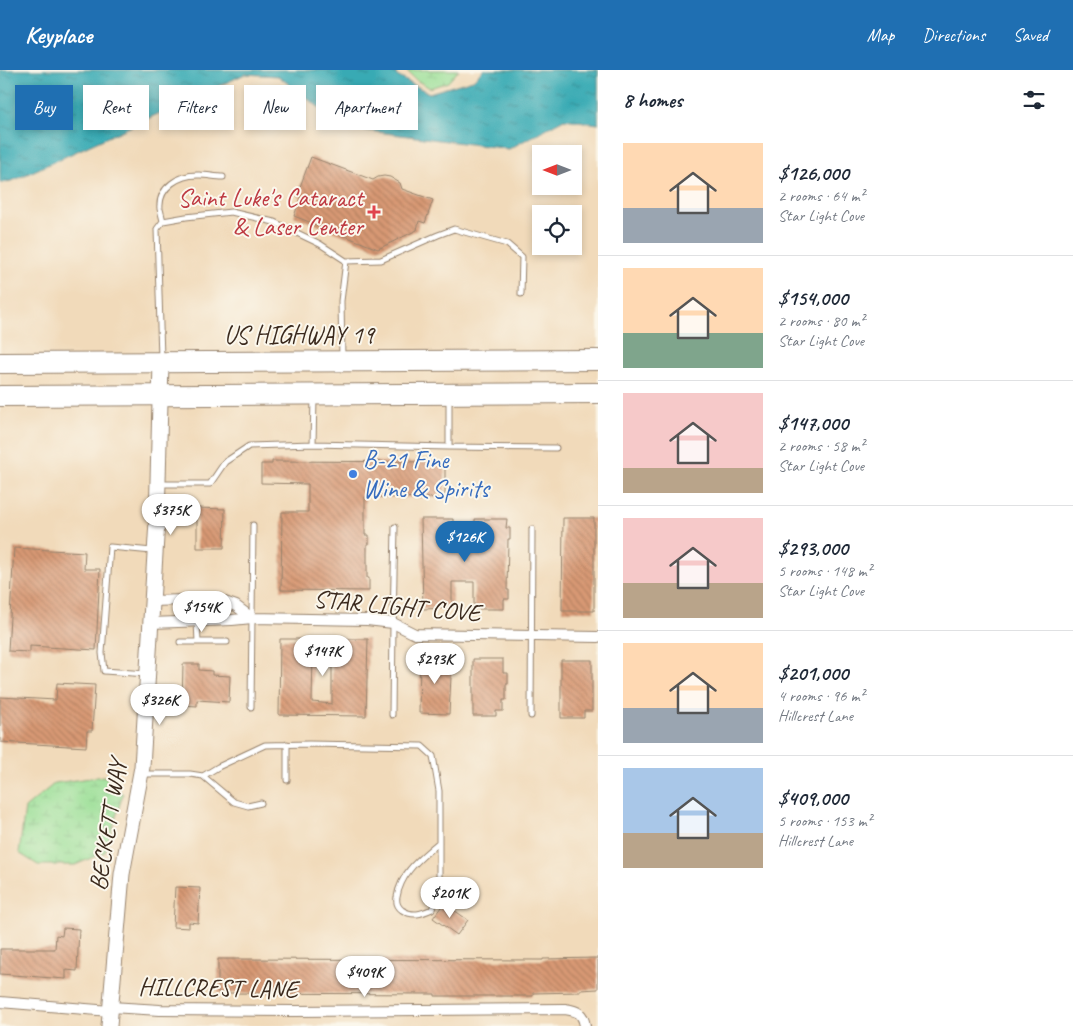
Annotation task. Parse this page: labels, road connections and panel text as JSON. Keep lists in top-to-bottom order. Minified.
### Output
{"streets":{"highway":["US HIGHWAY 19"],"street":["STAR LIGHT COVE","BECKETT WAY","HILLCREST LANE"]},"crossings":[["US HIGHWAY 19","BECKETT WAY"],["STAR LIGHT COVE","BECKETT WAY"],["BECKETT WAY","HILLCREST LANE"]],"places":{"health":["Saint Luke's Cataract & Laser Center"],"other":["B-21 Fine Wine & Spirits"]},"north":"left","page":{"header":"Keyplace","nav":["Map","Directions","Saved"],"heading":"8 homes","chip":["Buy","Rent","Filters","New","Apartment"],"list":[{"name":"$126,000","note":"2 rooms · 64 m² · Star Light Cove"},{"name":"$154,000","note":"2 rooms · 80 m² · Star Light Cove"},{"name":"$147,000","note":"2 rooms · 58 m² · Star Light Cove"},{"name":"$293,000","note":"5 rooms · 148 m² · Star Light Cove"},{"name":"$201,000","note":"4 rooms · 96 m² · Hillcrest Lane"},{"name":"$409,000","note":"5 rooms · 153 m² · Hillcrest Lane"}],"price":["$375K","$126K","$154K","$147K","$293K","$326K","$201K","$409K"]}}
